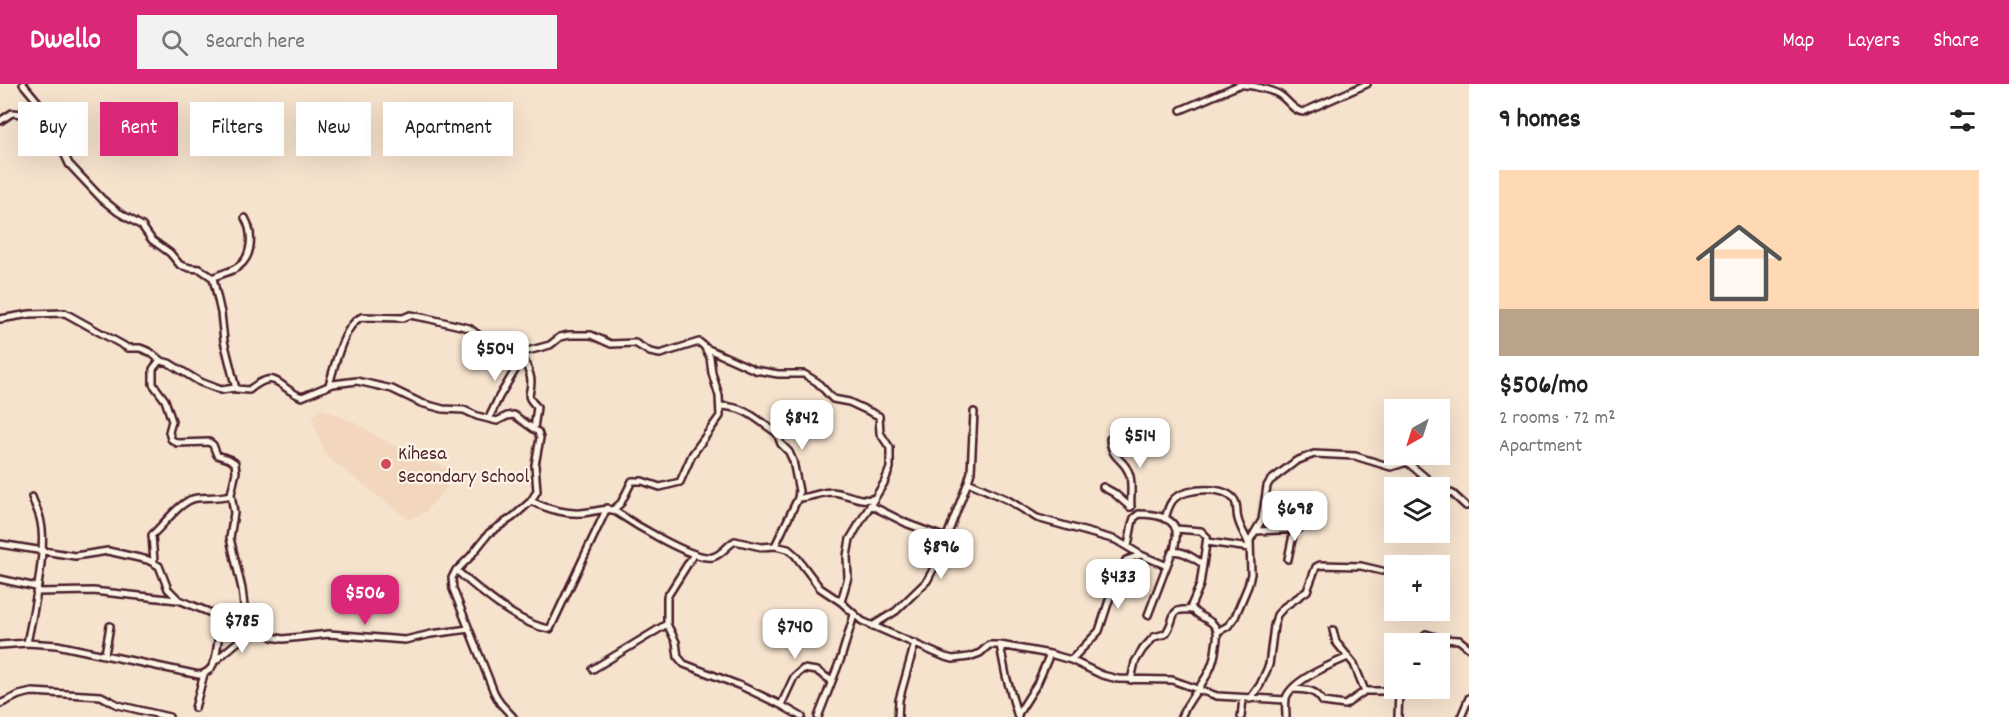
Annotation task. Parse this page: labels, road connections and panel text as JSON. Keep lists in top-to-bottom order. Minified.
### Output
{"places":["Kihesa Secondary School"],"north":"bottom left","page":{"header":"Dwello","search":"Search here","nav":["Map","Layers","Share"],"heading":"9 homes","chip":["Buy","Rent","Filters","New","Apartment"],"list":[{"name":"$506/mo","note":"2 rooms · 72 m² · Apartment"}],"price":["$504","$842","$514","$698","$896","$433","$506","$785","$740"],"map_buttons":["+","−"]}}
